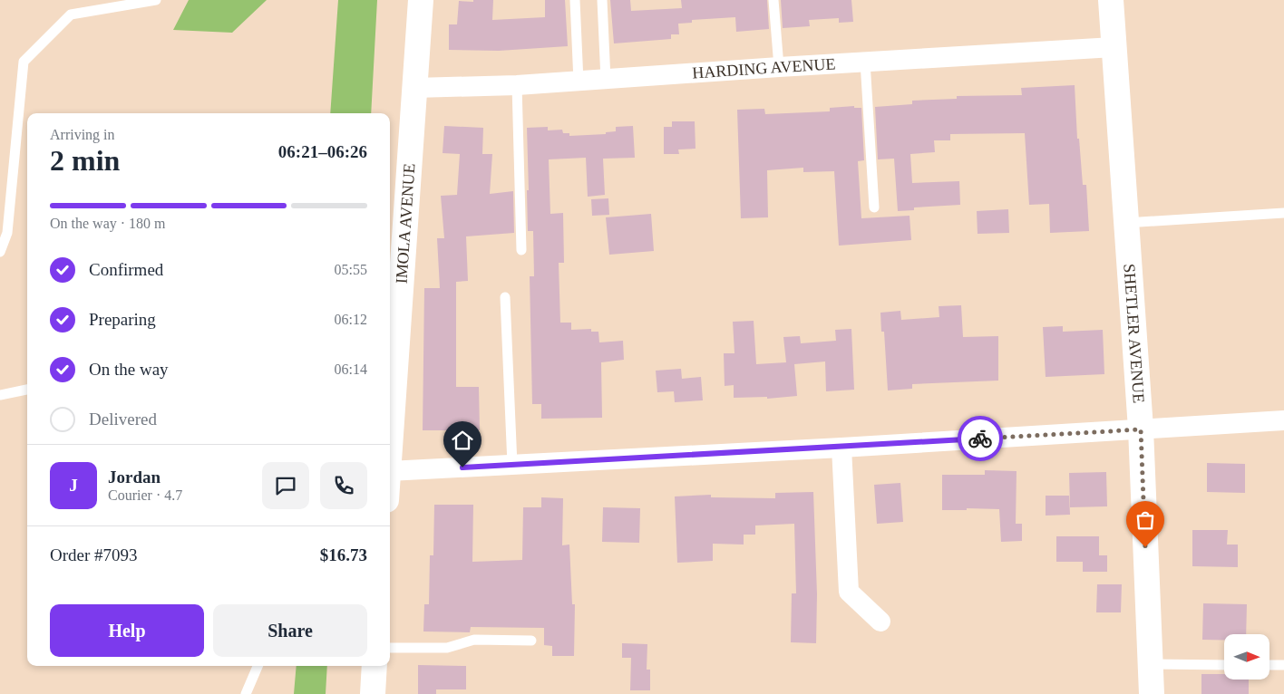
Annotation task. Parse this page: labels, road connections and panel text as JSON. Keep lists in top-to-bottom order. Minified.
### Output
{"streets":{"street":["HARDING AVENUE","IMOLA AVENUE","SHETLER AVENUE"]},"crossings":[["HARDING AVENUE","IMOLA AVENUE"],["HARDING AVENUE","SHETLER AVENUE"]],"north":"right","page":{"heading":["2 min","Arriving in","06:21–06:26"],"panel":["Jordan","Courier · 4.7","Order #7093","$16.73"],"bar":"On the way · 180 m","list":[["Confirmed","05:55"],["Preparing","06:12"],["On the way","06:14"],"Delivered"],"round":"J","buttons":["Help","Share"]}}
